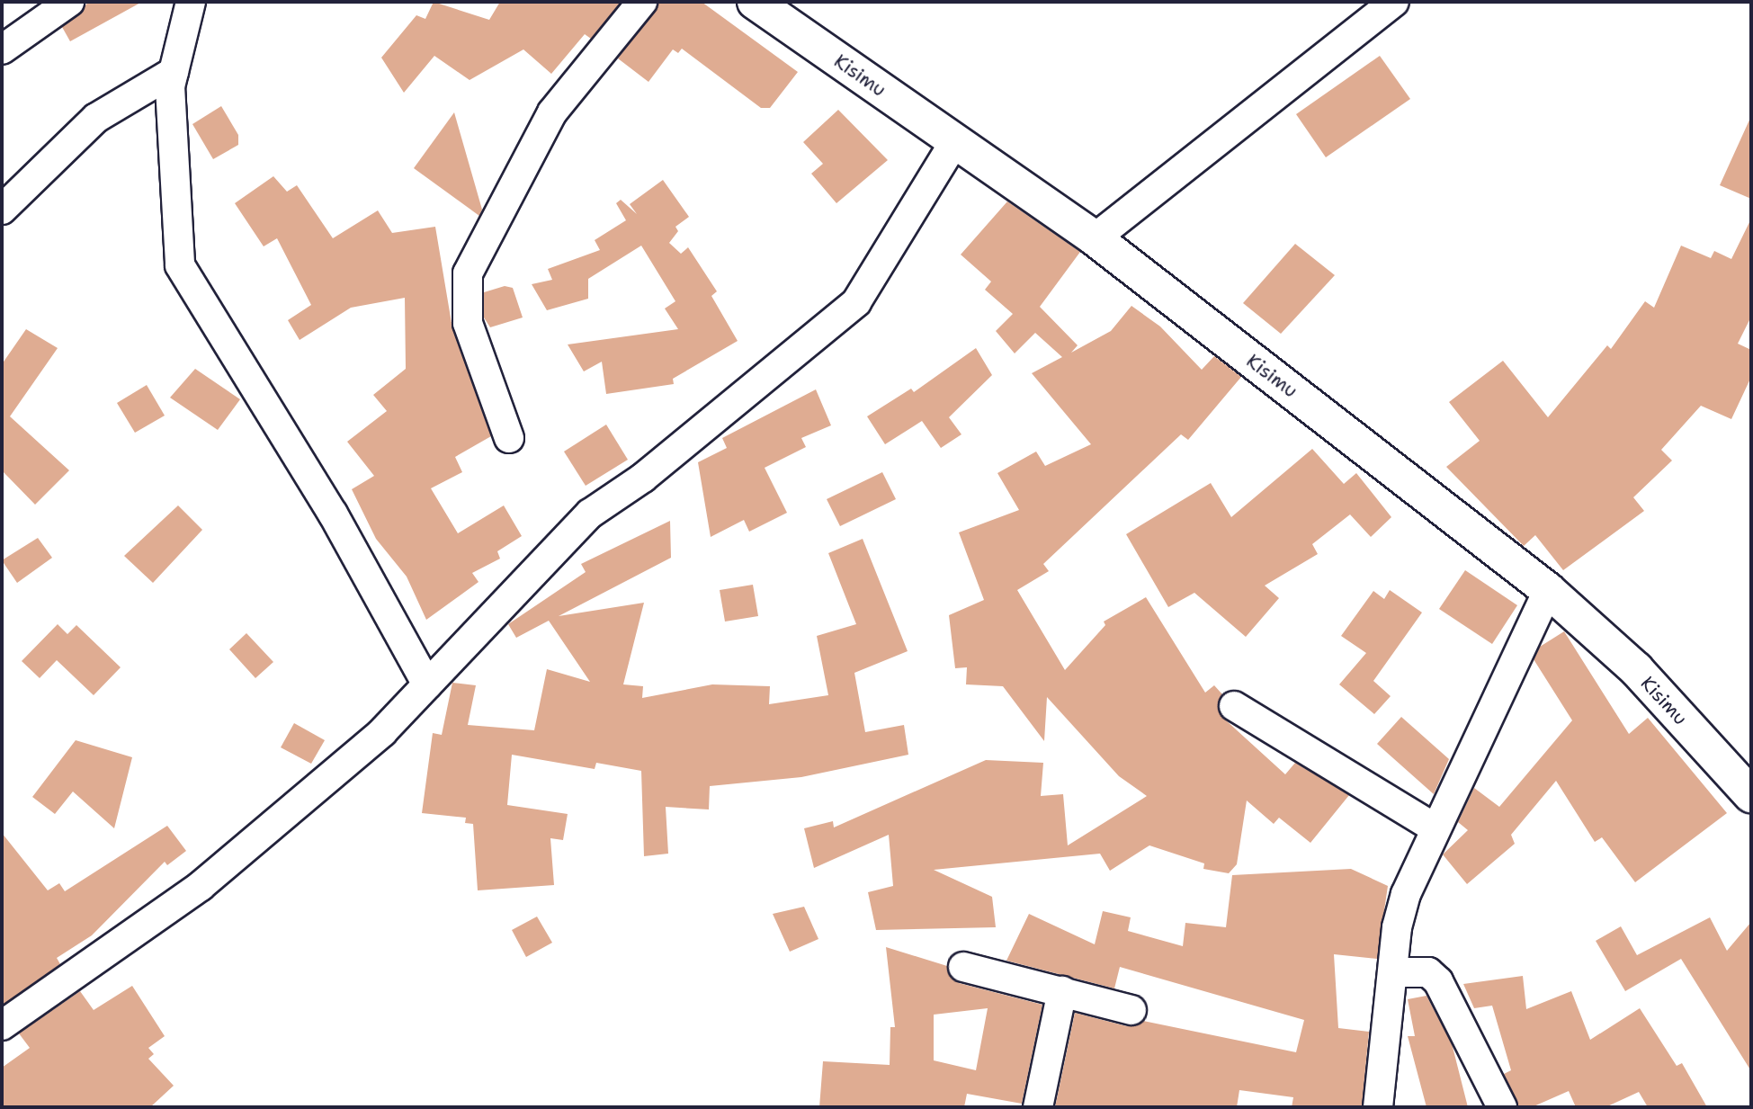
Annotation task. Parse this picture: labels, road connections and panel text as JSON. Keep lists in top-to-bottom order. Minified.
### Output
{"streets":{"street":["Kisimu"]}}
